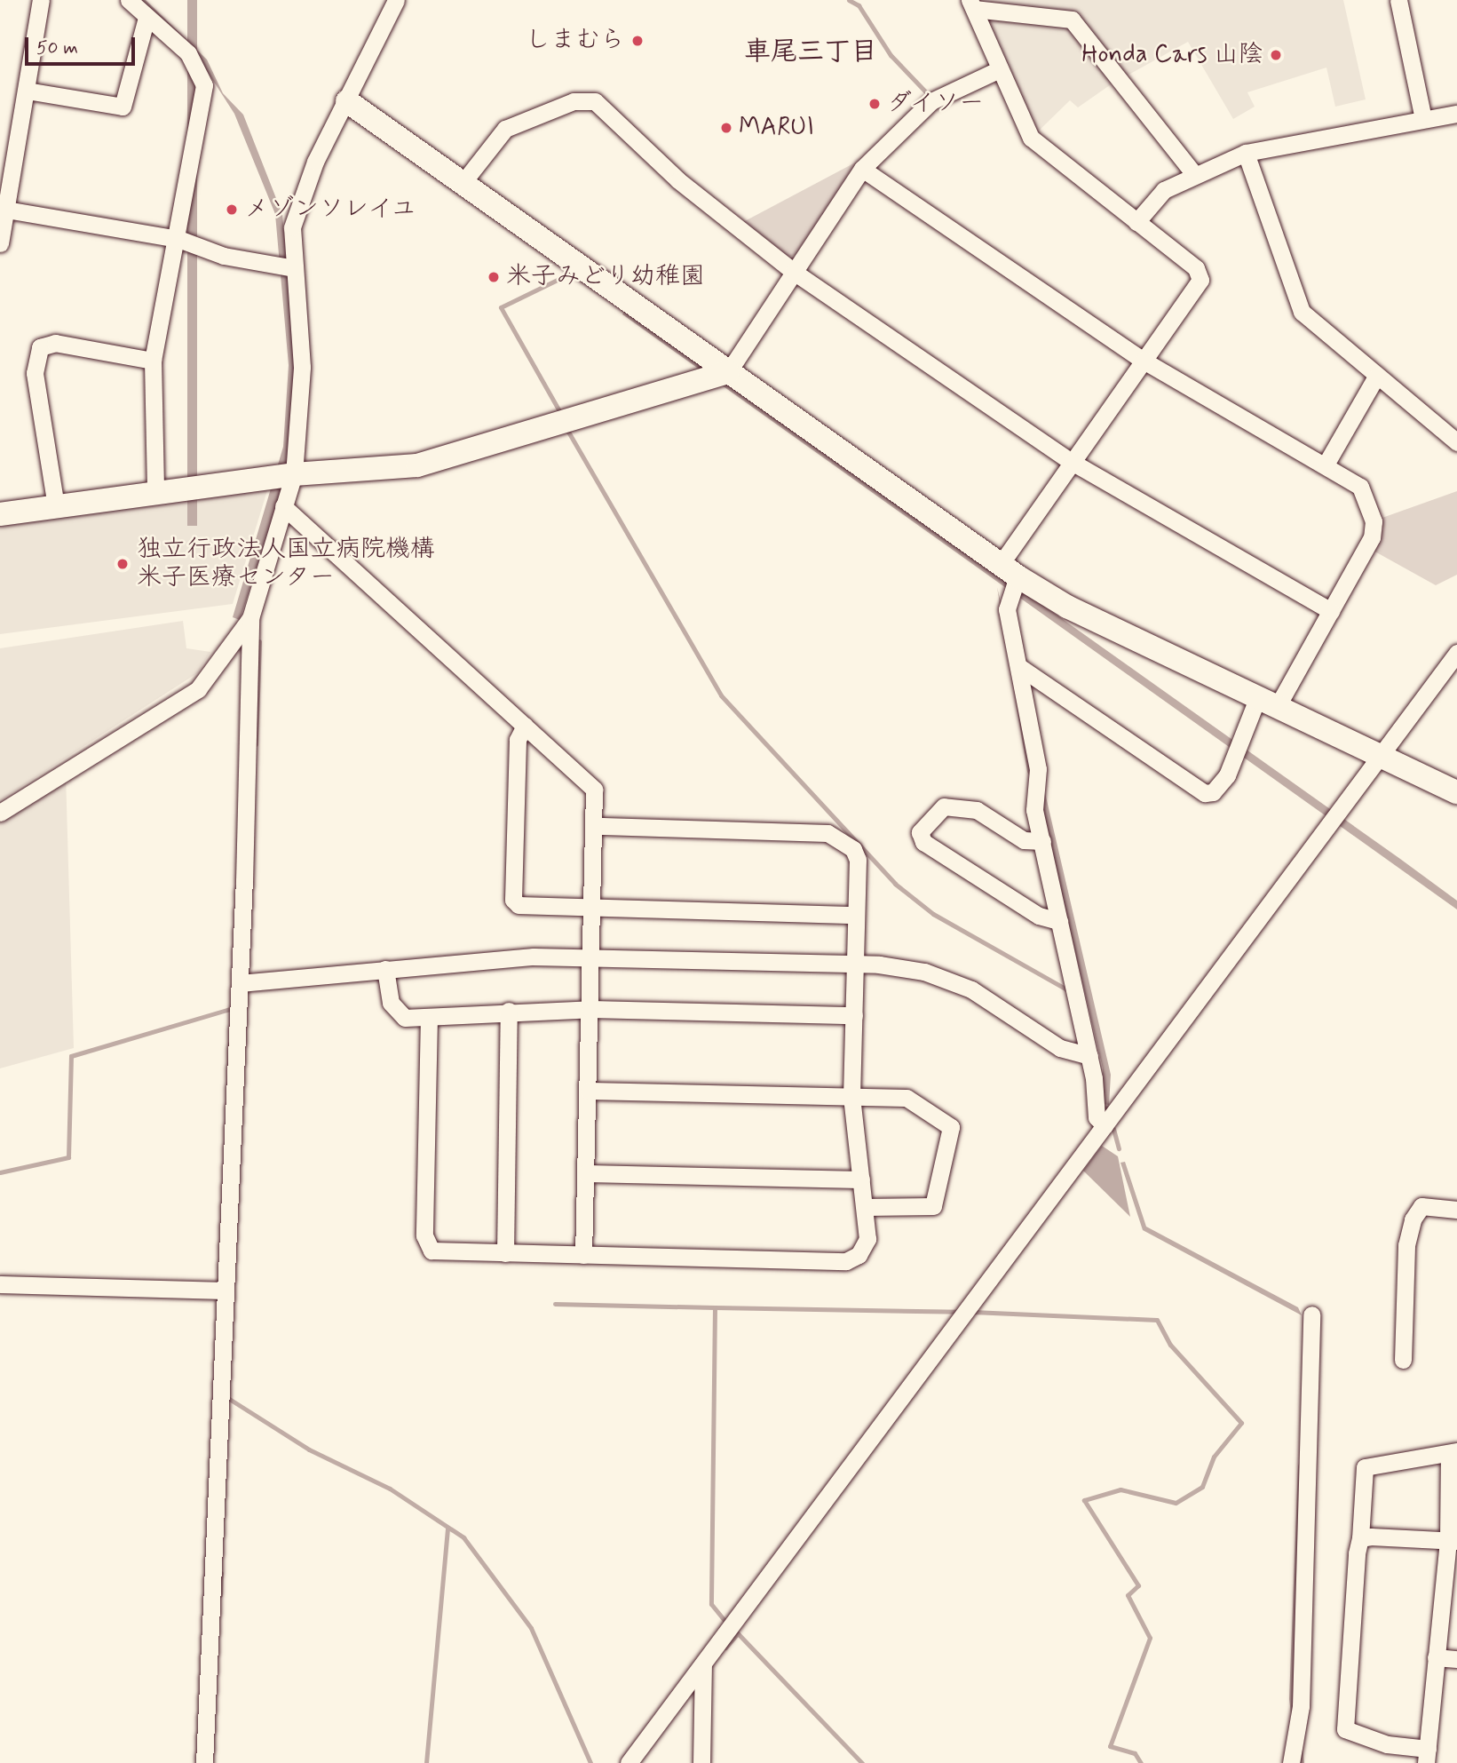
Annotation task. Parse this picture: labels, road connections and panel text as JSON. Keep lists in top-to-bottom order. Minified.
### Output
{"districts":["車尾三丁目"],"places":["しまむら","Honda Cars 山陰","ダイソー","MARUI","メゾンソレイユ","米子みどり幼稚園","独立行政法人国立病院機構 米子医療センター"],"scale_bar":"50 m"}
